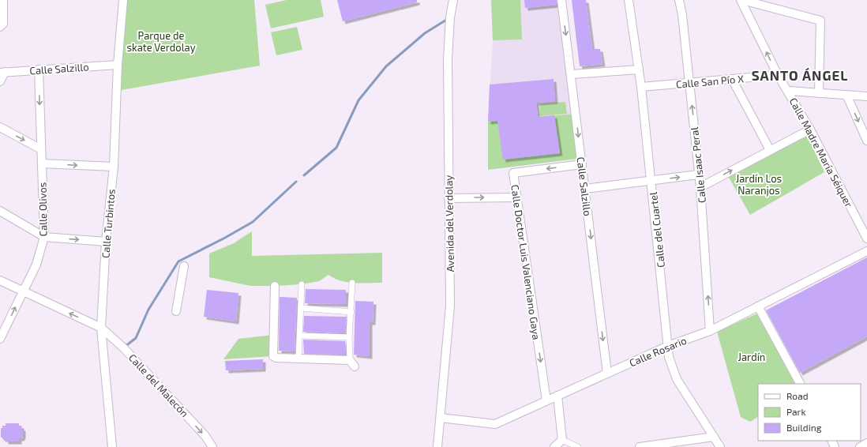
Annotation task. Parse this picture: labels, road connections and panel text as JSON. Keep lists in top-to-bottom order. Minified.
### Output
{"streets":{"street":["Calle Salzillo","Calle San Pío X","Calle Madre María Séiquer","Calle Isaac Peral","Calle Olivos","Calle Turbintos","Avenida del Verdolay","Calle del Cuartel","Calle Doctor Luis Valenciano Gaya","Calle Rosario","Calle del Malecón"]},"crossings":[["Calle Salzillo","Calle Olivos"],["Calle Salzillo","Calle Turbintos"],["Calle Salzillo","Calle Doctor Luis Valenciano Gaya"],["Calle Salzillo","Calle Rosario"],["Calle San Pío X","Calle Madre María Séiquer"],["Calle San Pío X","Calle Isaac Peral"],["Calle San Pío X","Calle del Cuartel"],["Calle Isaac Peral","Calle Rosario"],["Calle Olivos","Calle del Malecón"],["Calle Turbintos","Calle del Malecón"],["Avenida del Verdolay","Calle Rosario"],["Calle del Cuartel","Calle Rosario"],["Calle Doctor Luis Valenciano Gaya","Calle Rosario"]],"one_way":["Calle Salzillo","Calle Doctor Luis Valenciano Gaya"],"districts":["SANTO ÁNGEL"],"parks":["Parque de skate Verdolay","Jardín Los Naranjos","Jardín"],"legend":["Road","Park","Building"]}
